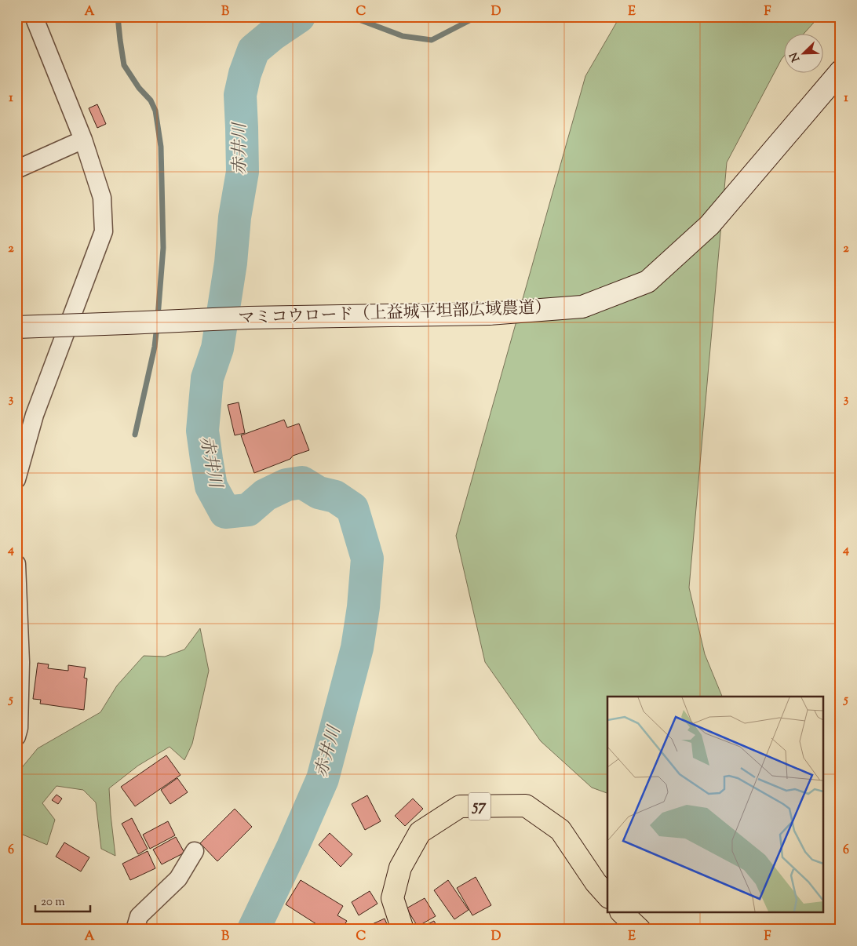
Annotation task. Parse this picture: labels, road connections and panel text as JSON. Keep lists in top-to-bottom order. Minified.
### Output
{"streets":{"main road":["57"],"street":["マミコウロード（上益城平坦部広域農道）"]},"water":["赤井川"],"scale_bar":"20 m","north":"bottom left","grid":{"columns":["A","B","C","D","E","F"],"rows":["1","2","3","4","5","6"]}}
